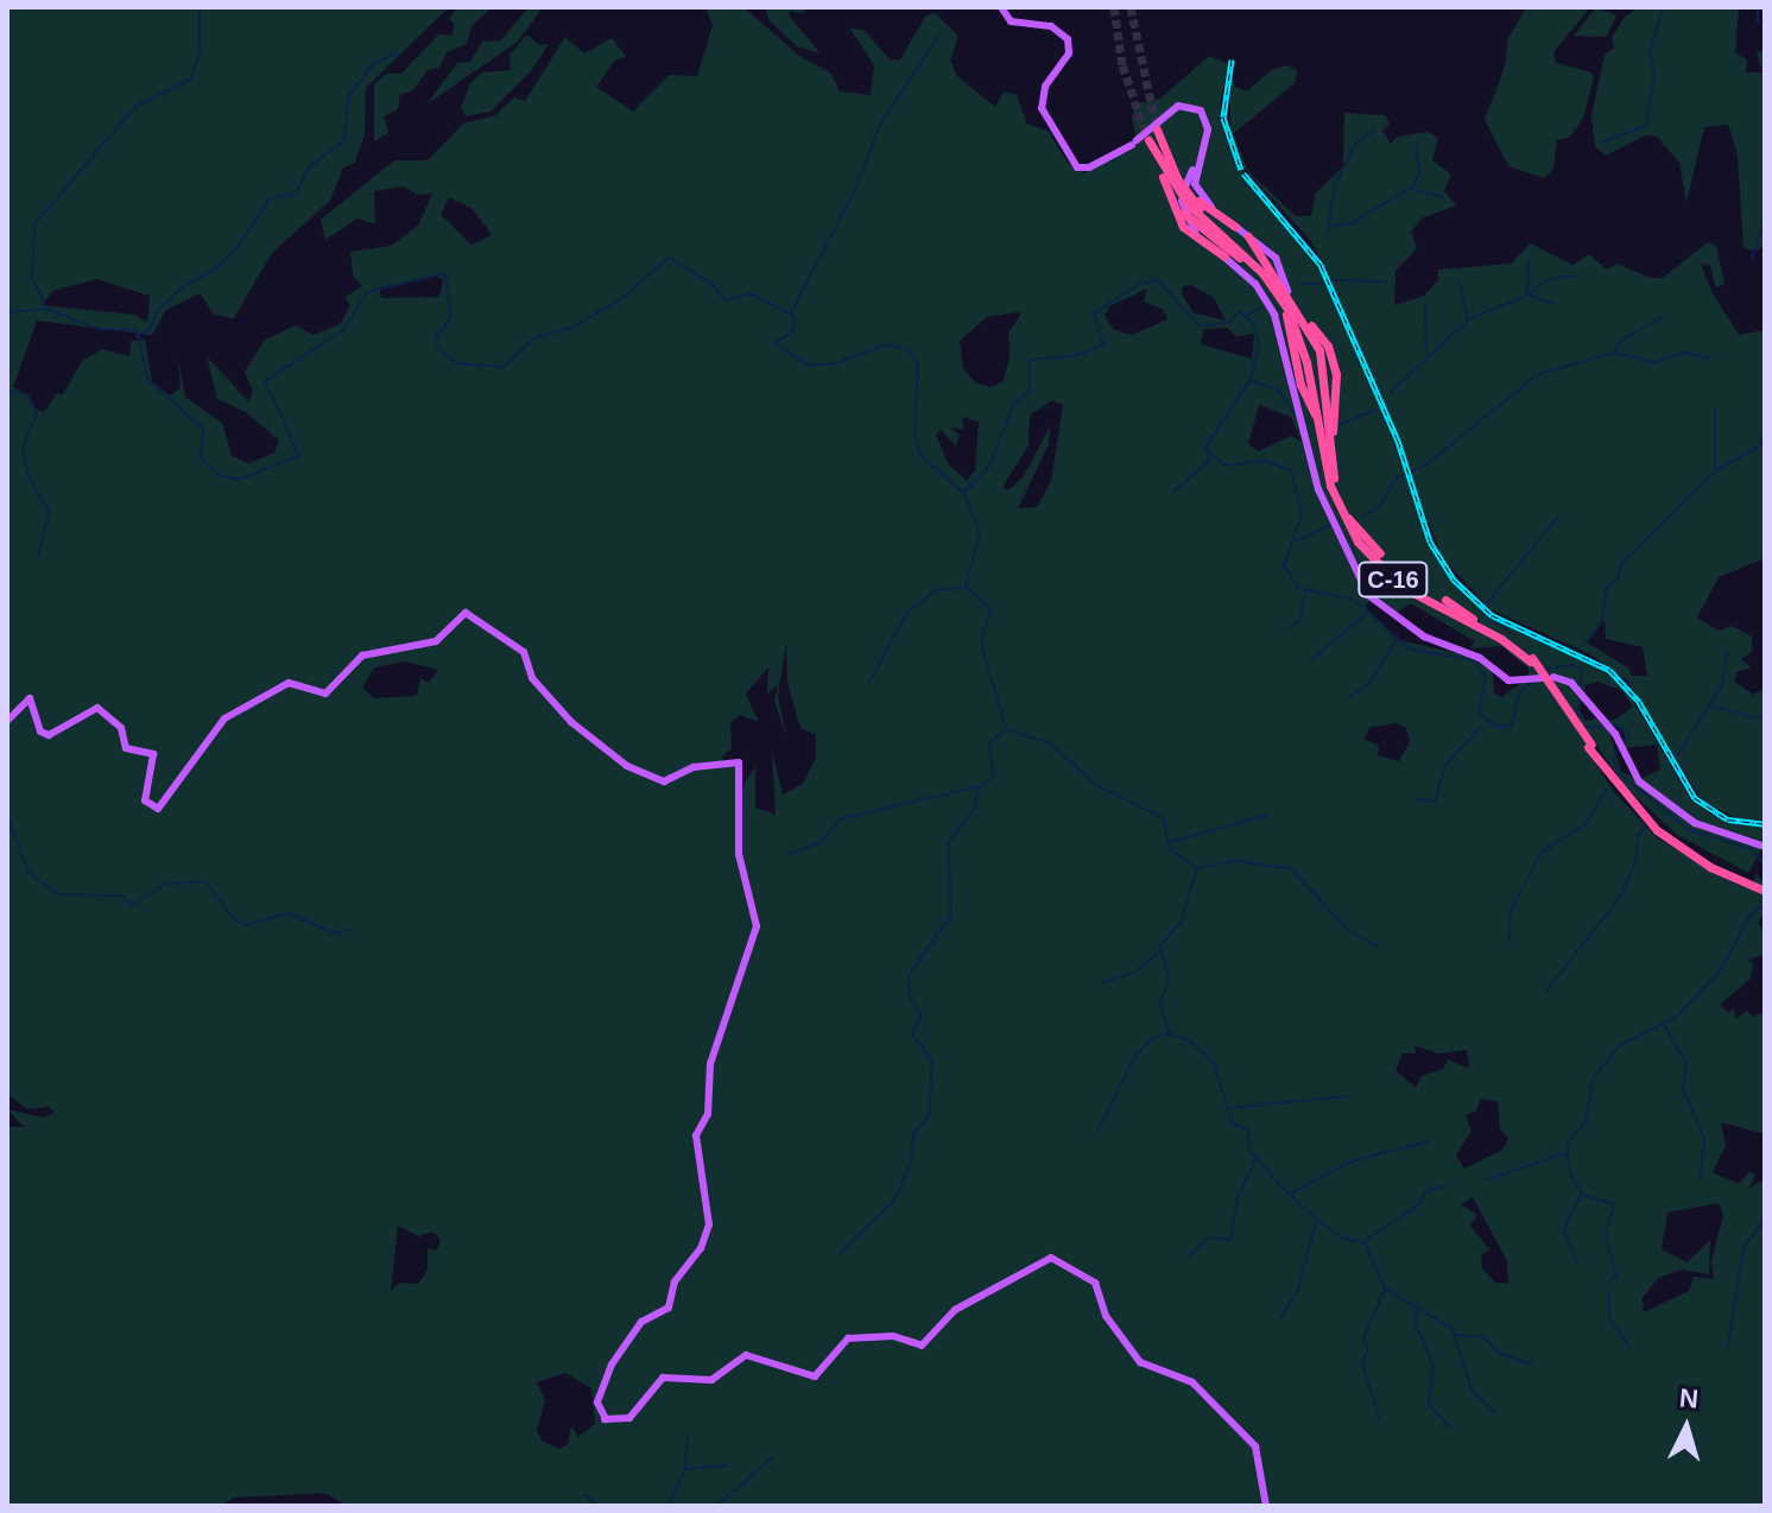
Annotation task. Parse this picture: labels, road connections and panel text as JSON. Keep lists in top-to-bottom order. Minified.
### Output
{"streets":{"highway":["C-16"]},"north":"top"}
